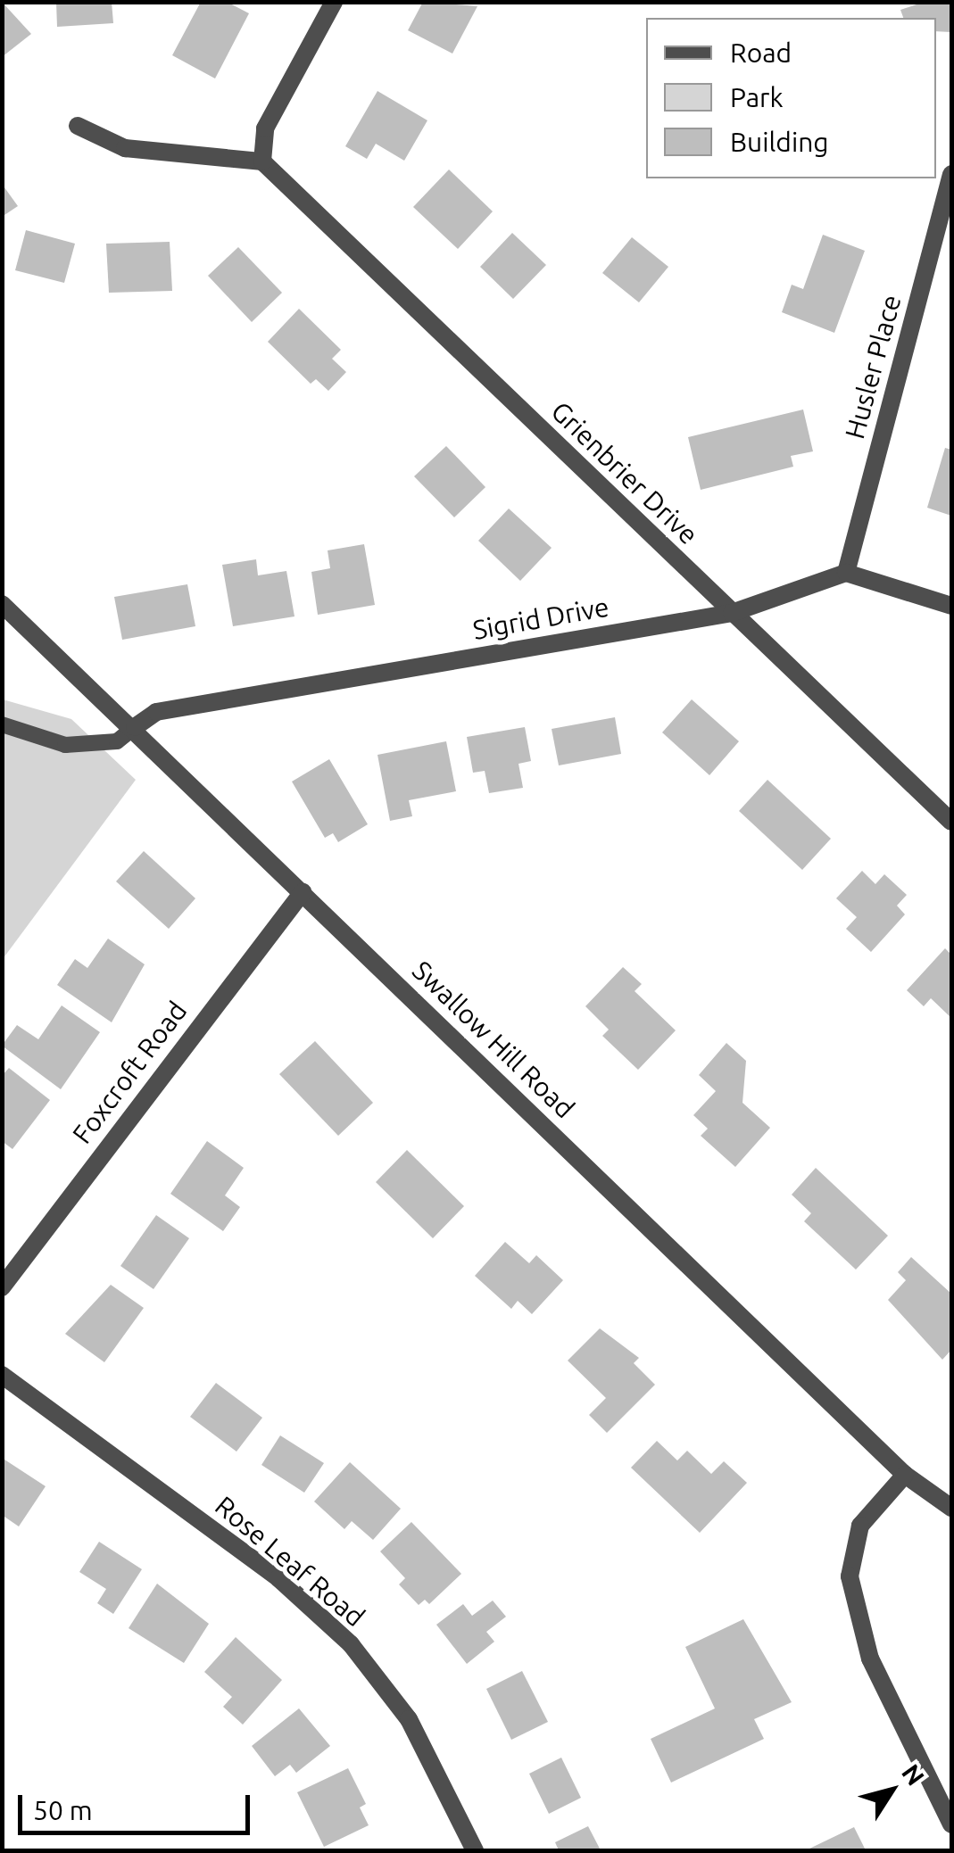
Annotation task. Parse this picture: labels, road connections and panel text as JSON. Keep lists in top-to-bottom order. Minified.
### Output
{"streets":{"street":["Husler Place","Grienbrier Drive","Sigrid Drive","Swallow Hill Road","Foxcroft Road","Rose Leaf Road"]},"crossings":[["Husler Place","Sigrid Drive"],["Grienbrier Drive","Sigrid Drive"],["Sigrid Drive","Swallow Hill Road"],["Swallow Hill Road","Foxcroft Road"]],"legend":["Road","Park","Building"],"scale_bar":"50 m","north":"top right"}
